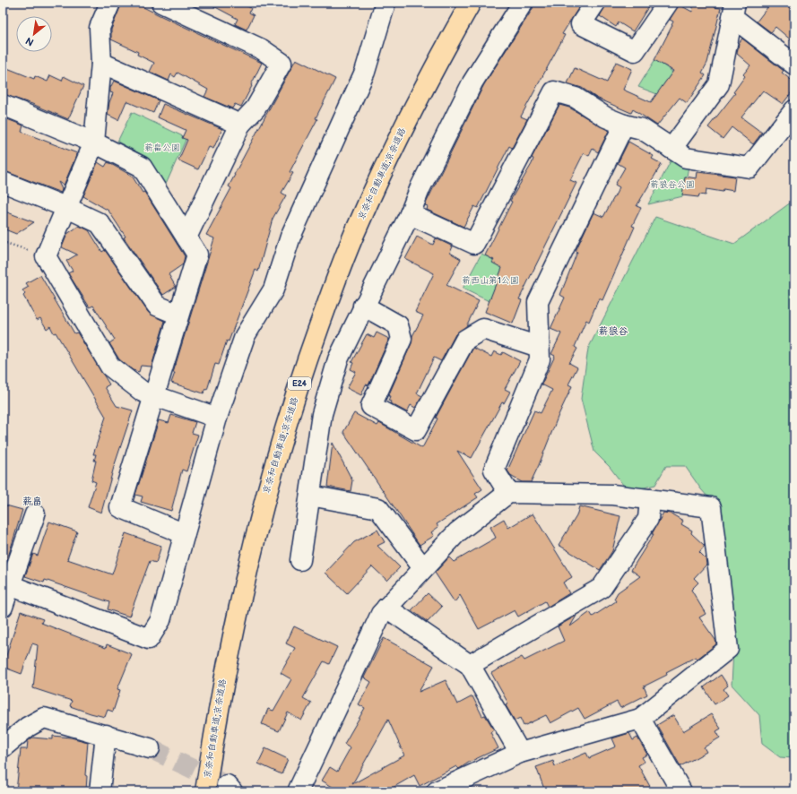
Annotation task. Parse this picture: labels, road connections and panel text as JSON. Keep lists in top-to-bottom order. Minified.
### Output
{"streets":{"highway":["京奈和自動車道;京奈道路","E24"]},"districts":["薪狼谷","薪畠"],"parks":["薪畠公園","薪狼谷公園","薪西山第1公園"],"north":"bottom left"}
